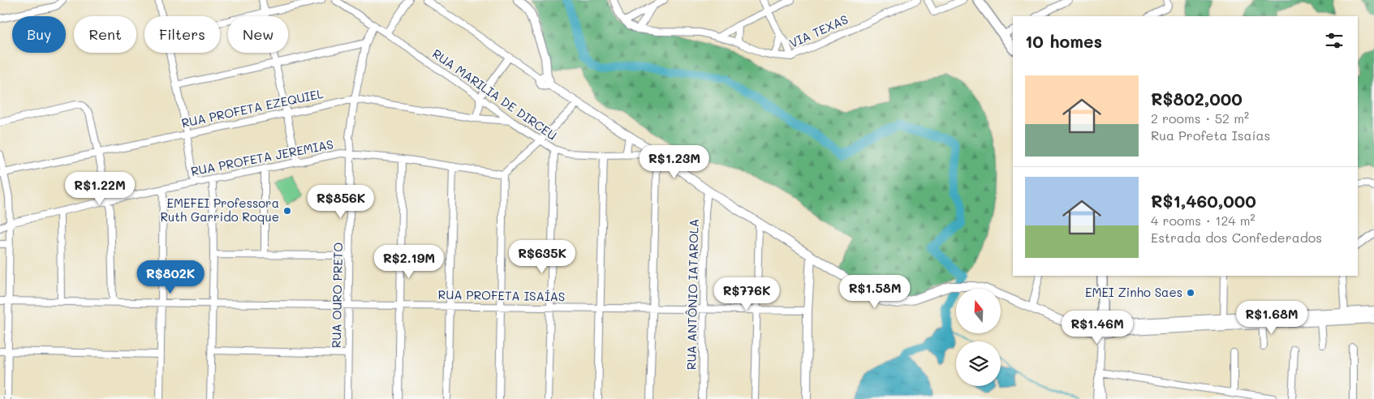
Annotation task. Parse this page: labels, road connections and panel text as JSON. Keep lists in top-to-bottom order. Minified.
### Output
{"streets":{"street":["VIA TEXAS","RUA MARILIA DE DIRCEU","RUA PROFETA EZEQUIEL","RUA PROFETA JEREMIAS","RUA ANTÔNIO IATAROLA","RUA OURO PRETO","RUA PROFETA ISAÍAS"]},"crossings":[["RUA MARILIA DE DIRCEU","RUA PROFETA EZEQUIEL"],["RUA MARILIA DE DIRCEU","RUA OURO PRETO"],["RUA PROFETA EZEQUIEL","RUA OURO PRETO"],["RUA PROFETA JEREMIAS","RUA OURO PRETO"],["RUA ANTÔNIO IATAROLA","RUA PROFETA ISAÍAS"],["RUA OURO PRETO","RUA PROFETA ISAÍAS"]],"places":["EMEFEI Professora Ruth Garrido Roque","EMEI Zinho Saes"],"north":"top","page":{"chip":["Buy","Rent","Filters","New"],"heading":"10 homes","list":[{"name":"R$802,000","note":"2 rooms · 52 m² · Rua Profeta Isaías"},{"name":"R$1,460,000","note":"4 rooms · 124 m² · Estrada dos Confederados"}],"price":["R$1.23M","R$1.22M","R$856K","R$635K","R$2.19M","R$802K","R$1.58M","R$776K","R$1.68M","R$1.46M"]}}
